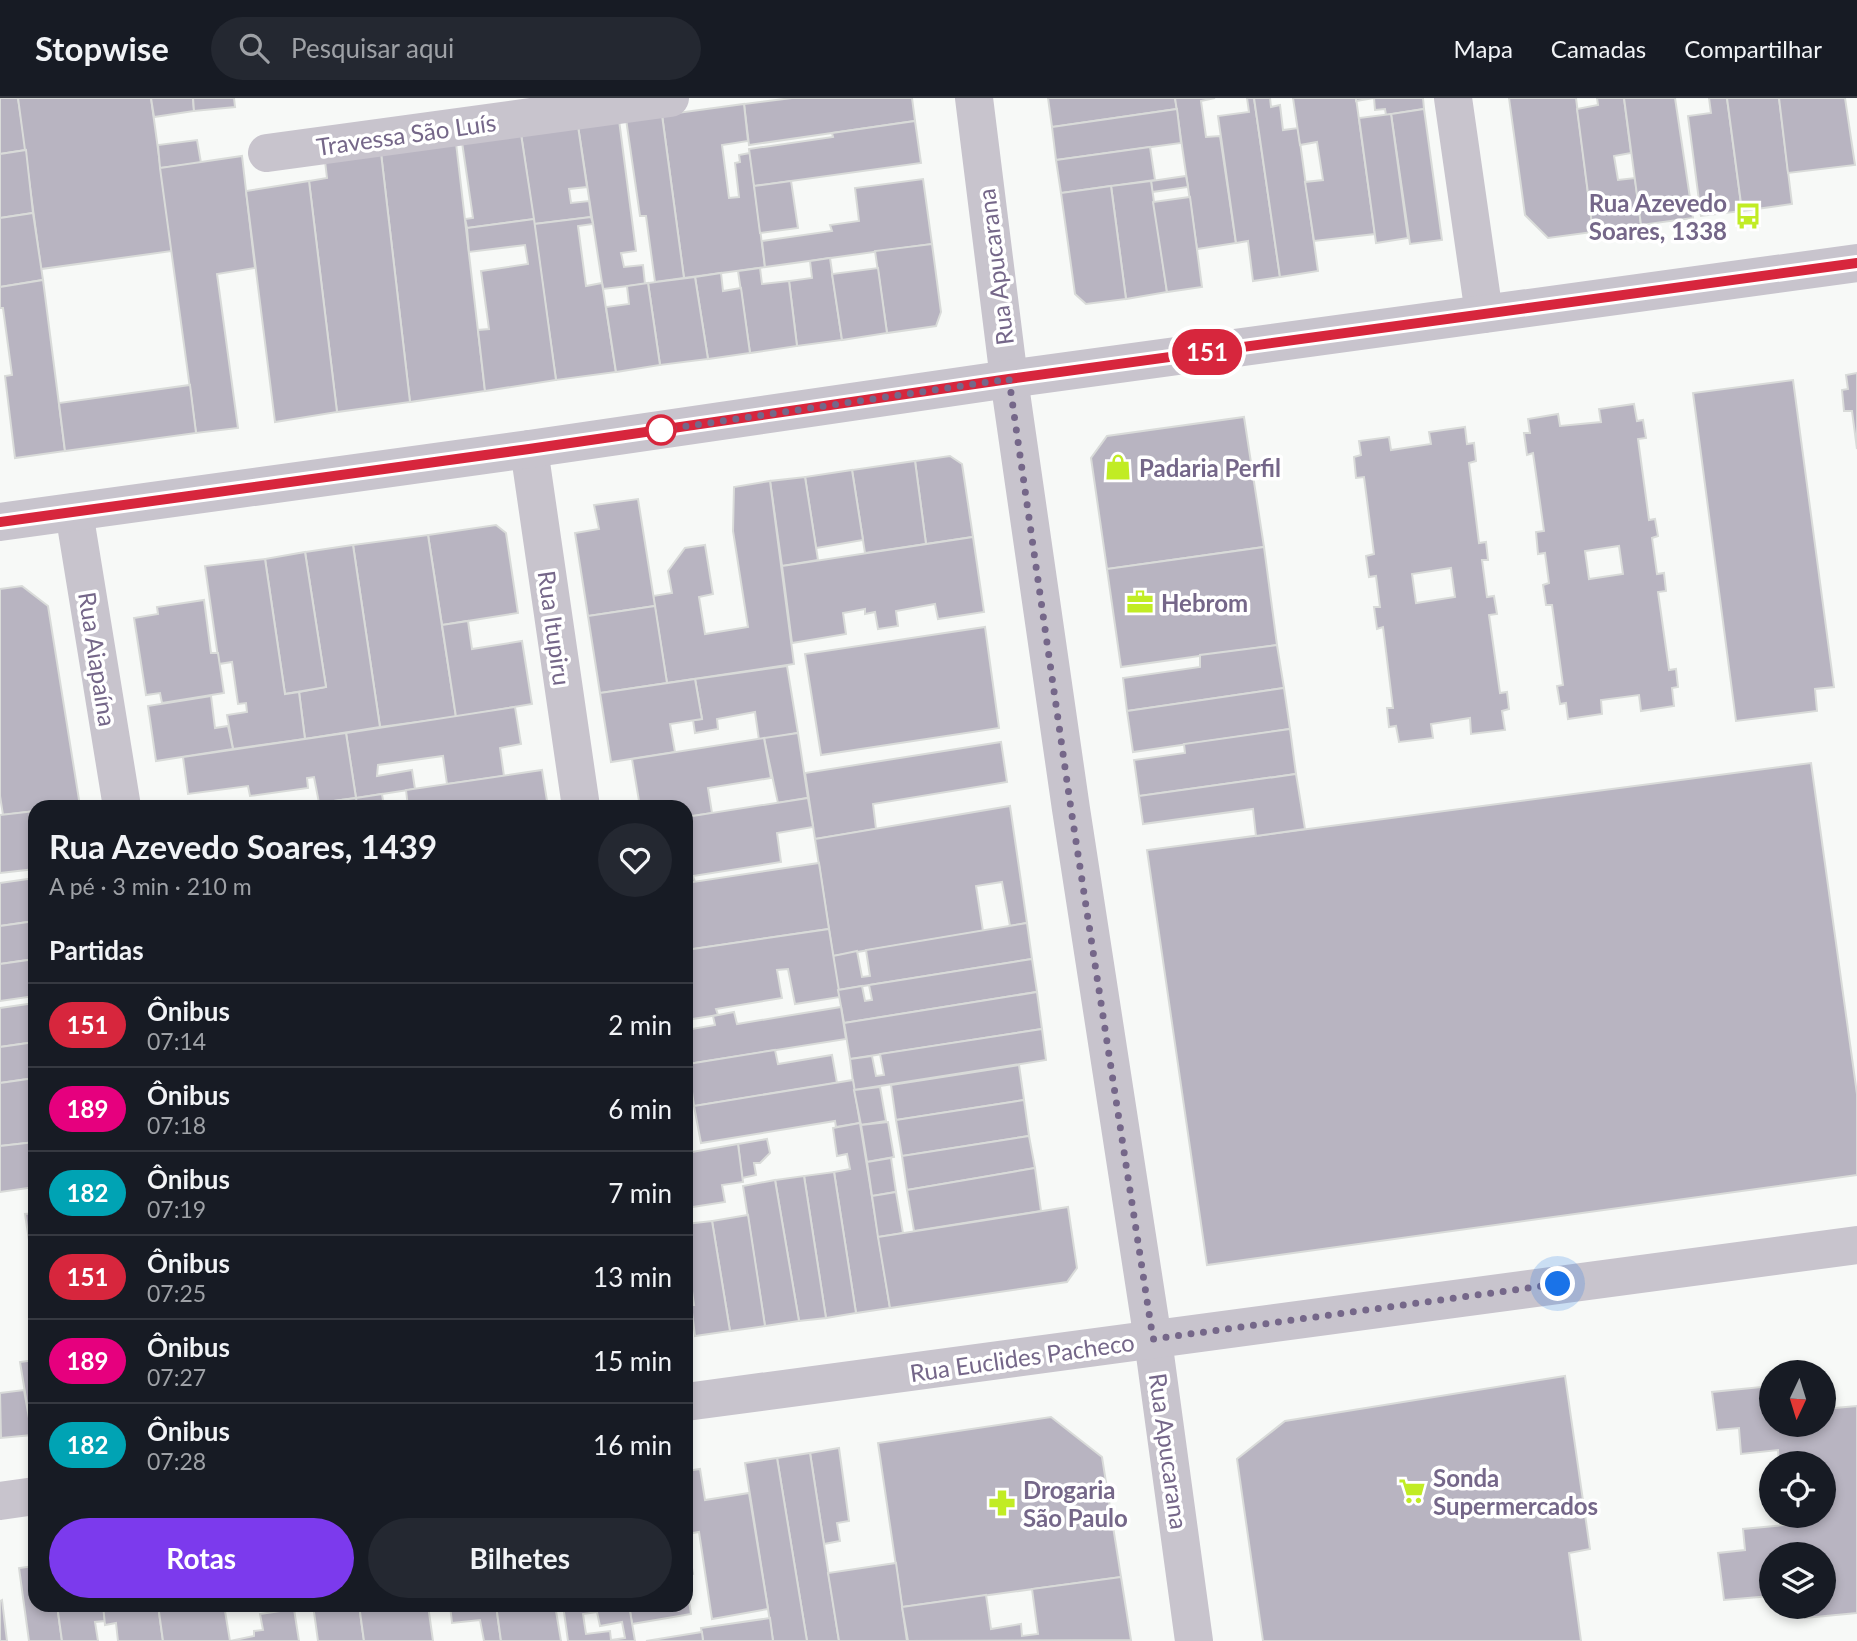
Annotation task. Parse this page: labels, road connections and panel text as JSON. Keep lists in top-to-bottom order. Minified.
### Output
{"streets":{"street":["Travessa São Luís","Rua Apucarana","Rua Itupiru","Rua Aiapaína","Rua Euclides Pacheco"]},"crossings":[["Rua Apucarana","Rua Euclides Pacheco"]],"places":{"bus stop":["Rua Azevedo Soares, 1338"],"shop":["Padaria Perfil"],"office":["Hebrom"],"supermarket":["Sonda Supermercados"],"pharmacy":["Drogaria São Paulo"]},"lines":["bus line 151"],"north":"bottom","page":{"header":"Stopwise","search":"Pesquisar aqui","nav":["Mapa","Camadas","Compartilhar"],"on_map":"151","heading":[["Rua Azevedo Soares, 1439","A pé · 3 min · 210 m"],"Partidas"],"list":[{"mark":"151","name":"Ônibus","note":"07:14","value":"2 min"},{"mark":"189","name":"Ônibus","note":"07:18","value":"6 min"},{"mark":"182","name":"Ônibus","note":"07:19","value":"7 min"},{"mark":"151","name":"Ônibus","note":"07:25","value":"13 min"},{"mark":"189","name":"Ônibus","note":"07:27","value":"15 min"},{"mark":"182","name":"Ônibus","note":"07:28","value":"16 min"}],"buttons":["Rotas","Bilhetes"]}}
